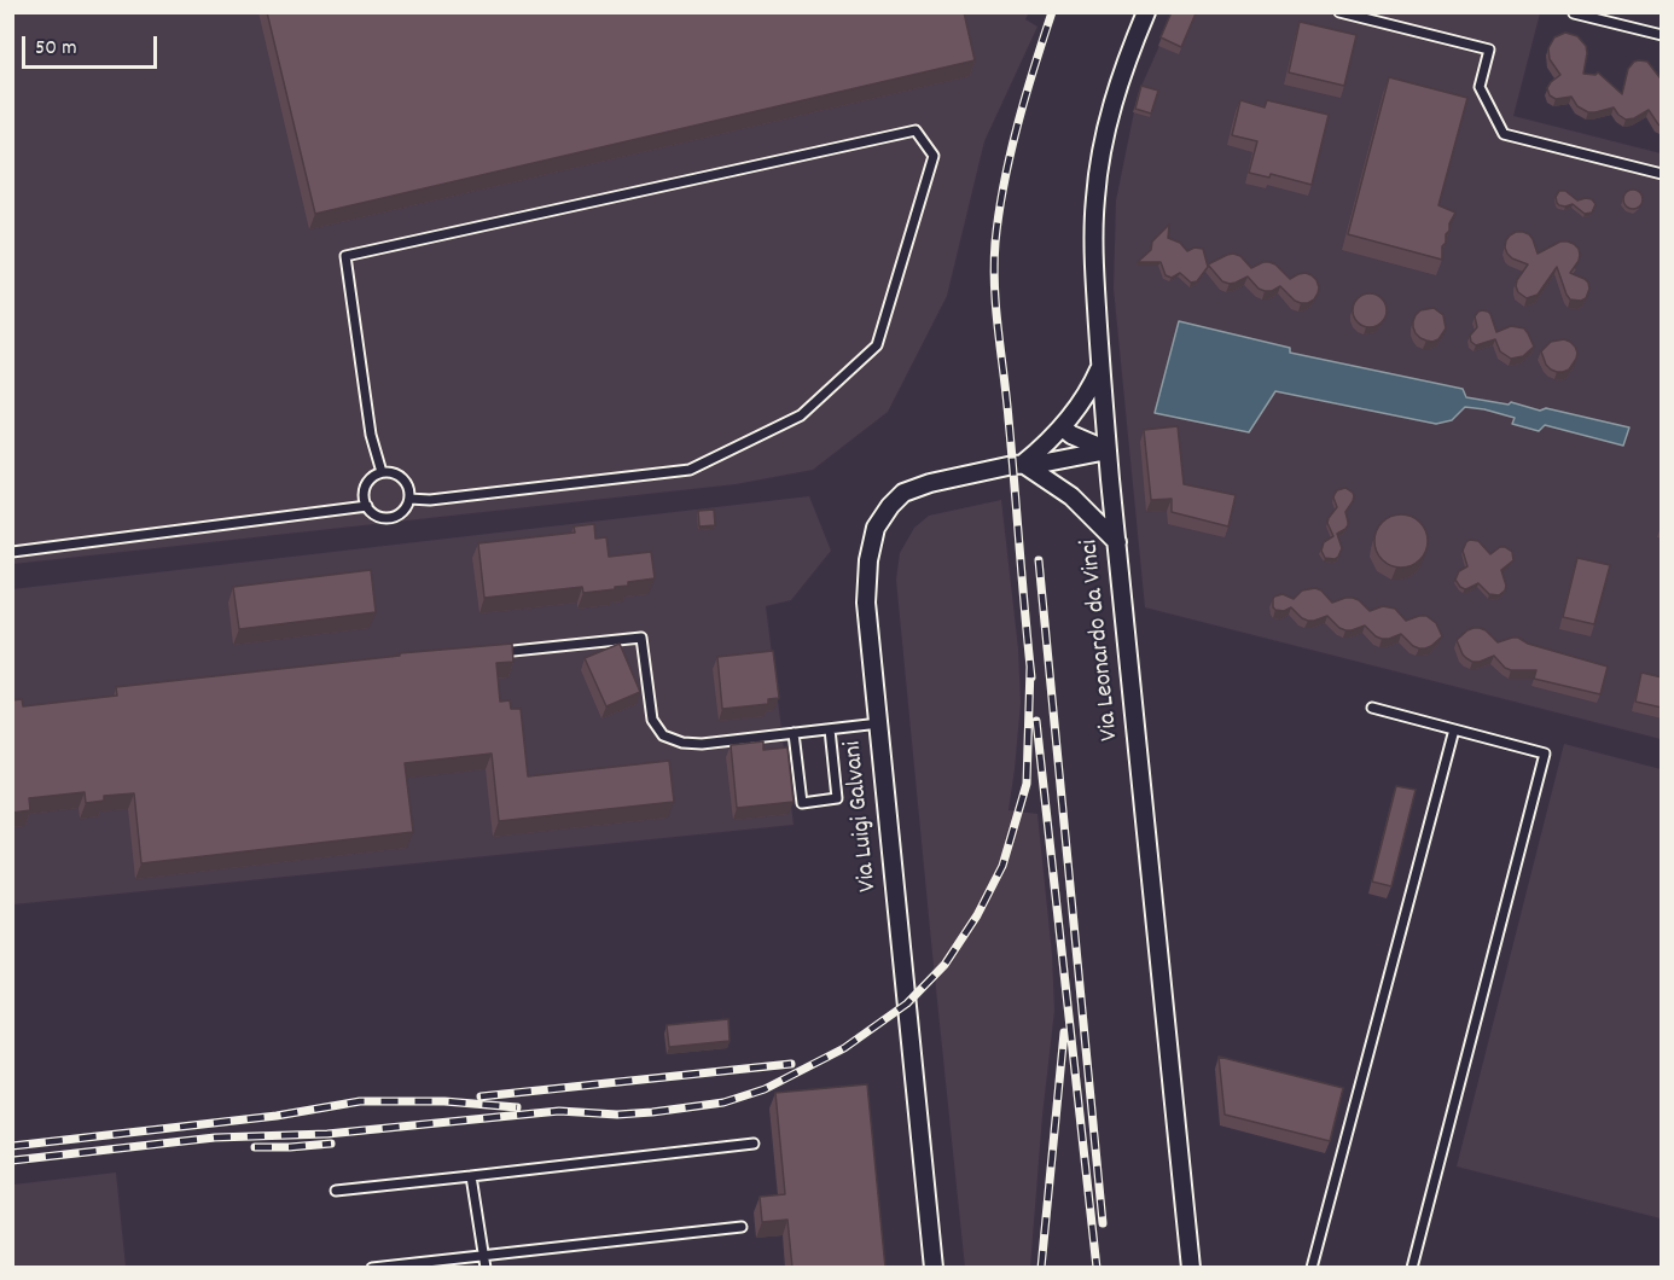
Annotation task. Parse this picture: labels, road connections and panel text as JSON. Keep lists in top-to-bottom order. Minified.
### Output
{"streets":{"street":["Via Leonardo da Vinci","Via Luigi Galvani"]},"crossings":[["Via Leonardo da Vinci","Via Luigi Galvani"]],"scale_bar":"50 m"}
